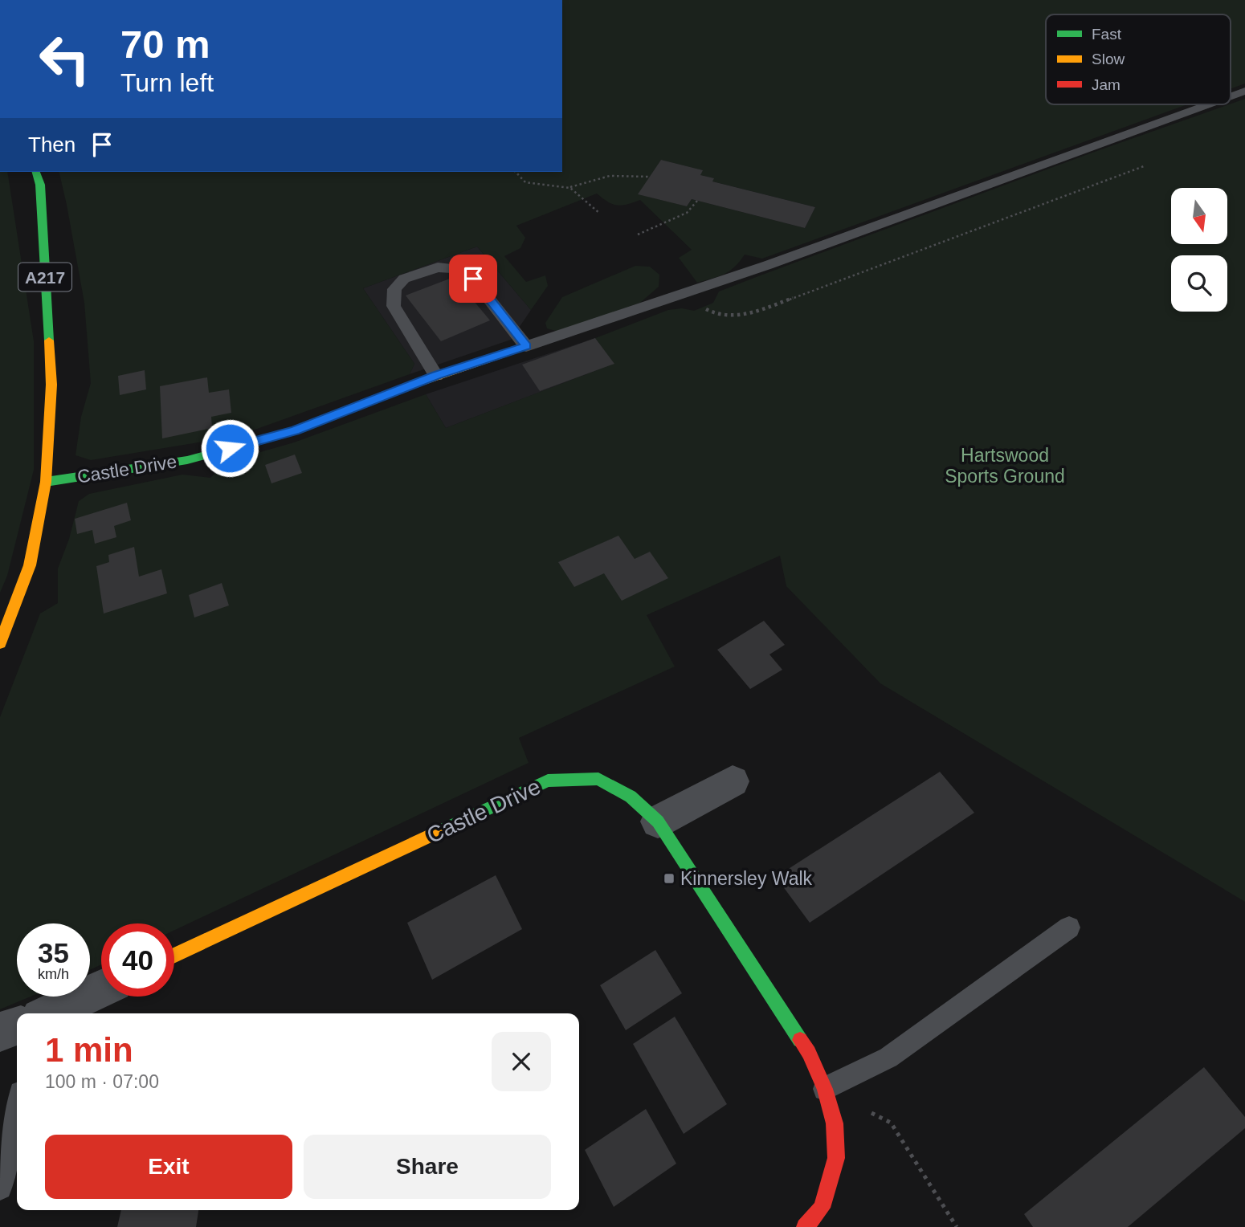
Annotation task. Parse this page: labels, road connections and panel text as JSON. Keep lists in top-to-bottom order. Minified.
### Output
{"streets":{"street":["A217","Castle Drive"]},"crossings":[["A217","Castle Drive"]],"parks":["Hartswood Sports Ground"],"places":{"transit":["Kinnersley Walk"]},"legend":["Fast","Slow","Jam"],"north":"bottom","page":{"turn":["70 m","Turn left"],"then":"Then","speed":"35 km/h","limit":"40","heading":["1 min","100 m · 07:00"],"buttons":["Exit","Share"]}}
